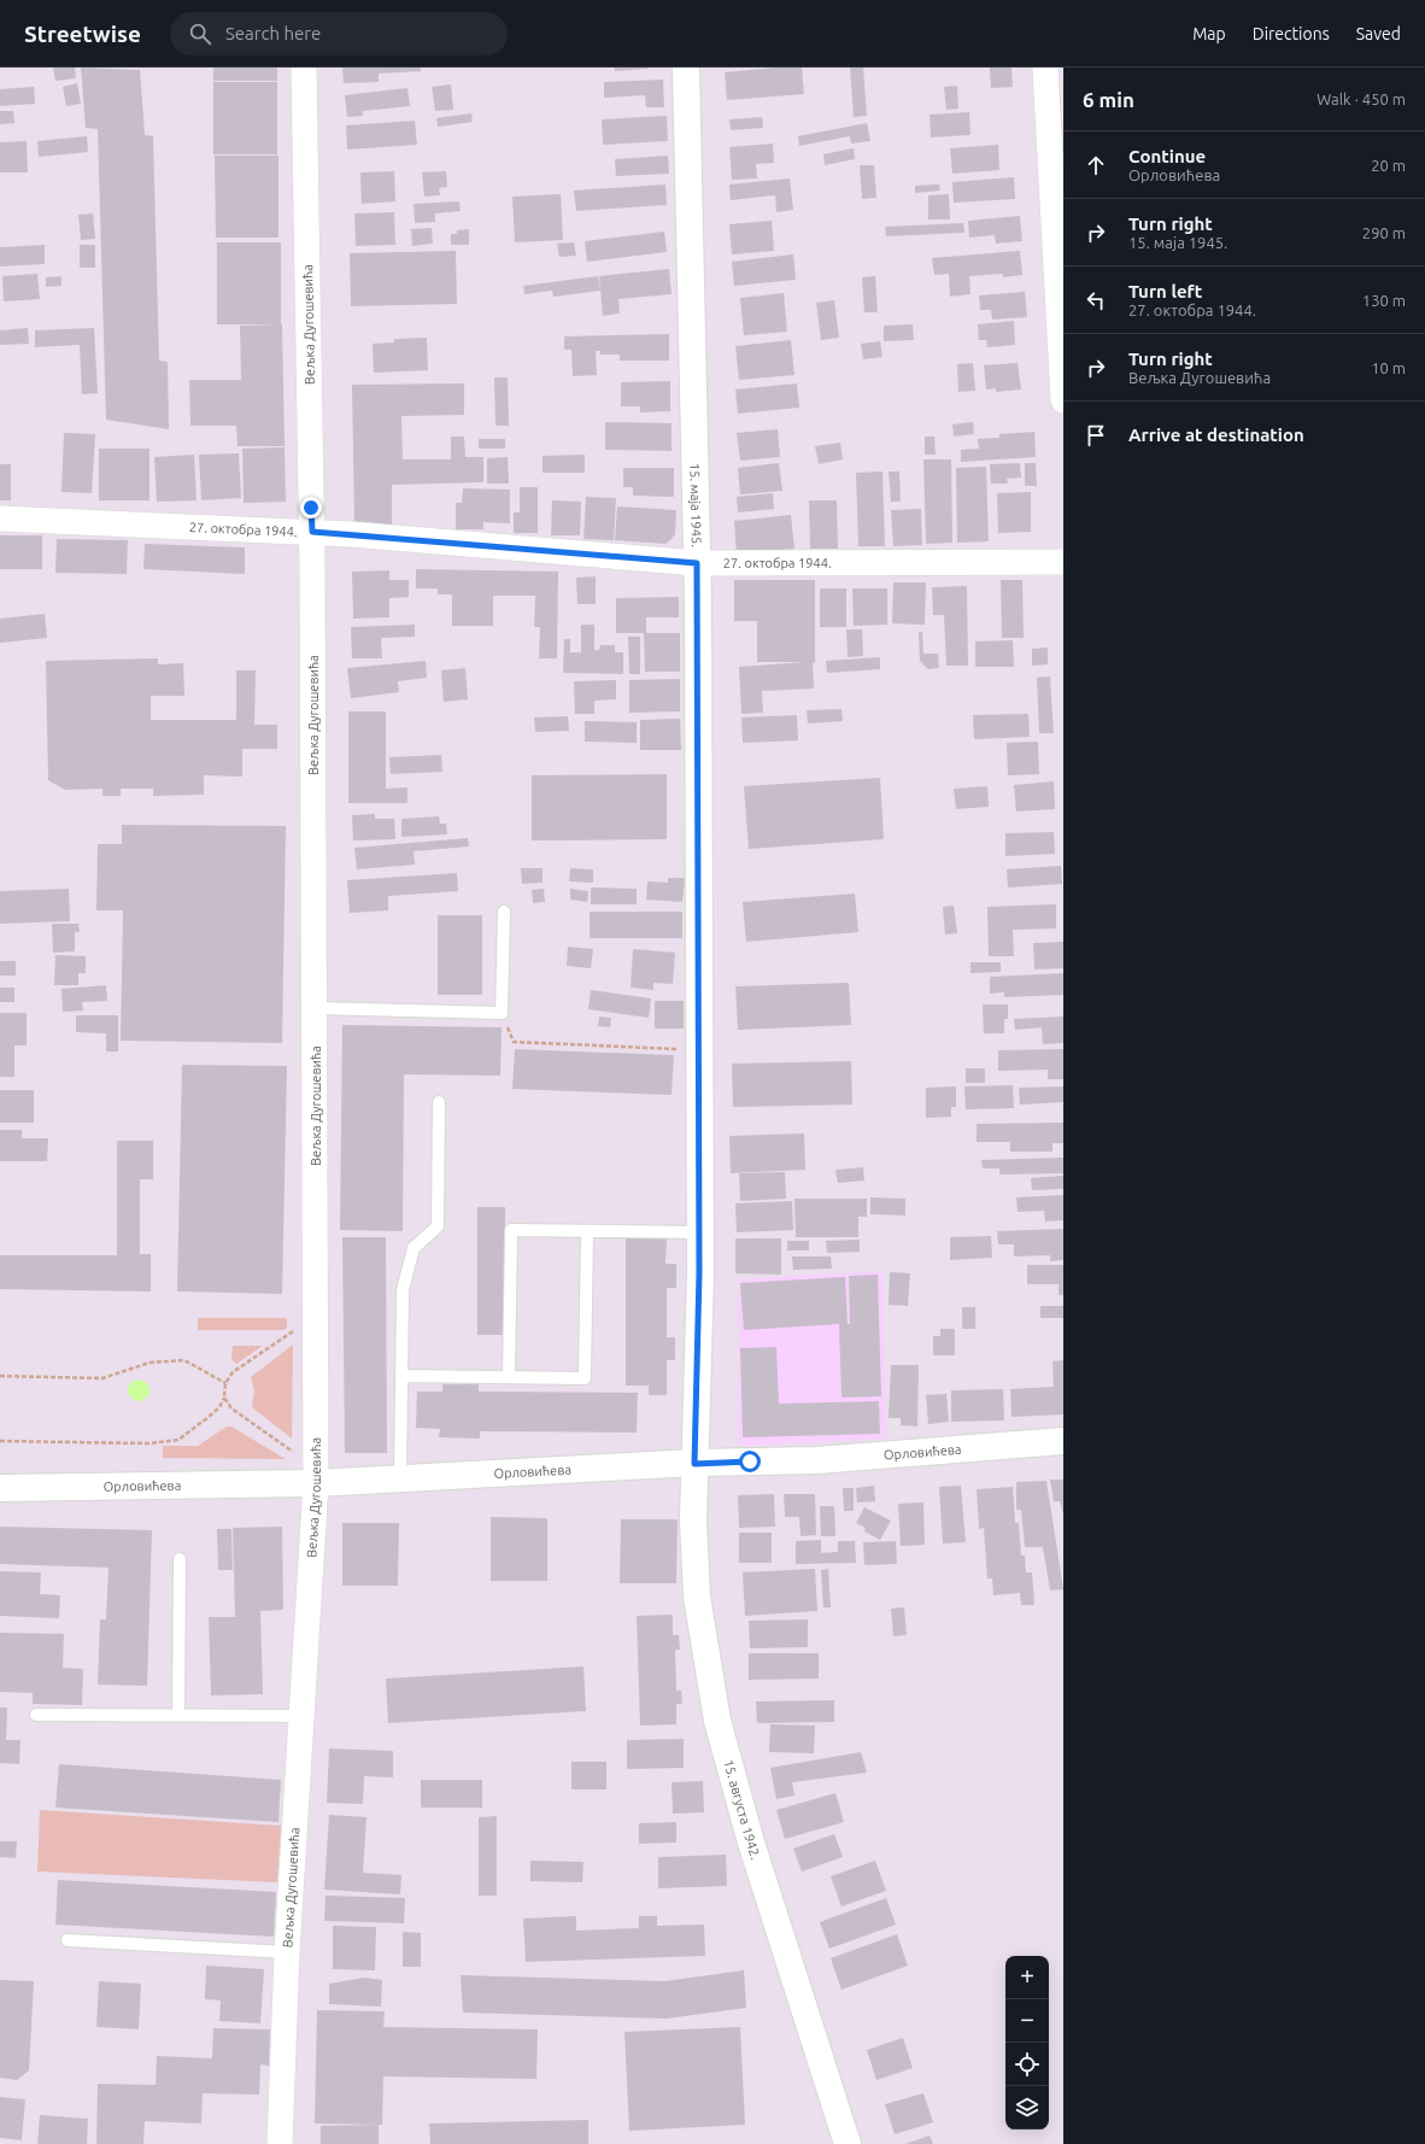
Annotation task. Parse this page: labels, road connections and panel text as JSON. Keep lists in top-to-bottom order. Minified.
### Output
{"streets":{"street":["Вељка Дугошевића","15. маја 1945.","27. октобра 1944.","Орловићева","15. августа 1942."]},"crossings":[["Вељка Дугошевића","27. октобра 1944."],["Вељка Дугошевића","Орловићева"],["15. маја 1945.","27. октобра 1944."],["15. маја 1945.","Орловићева"],["15. маја 1945.","15. августа 1942."],["Орловићева","15. августа 1942."]],"page":{"header":"Streetwise","search":"Search here","nav":["Map","Directions","Saved"],"heading":["6 min","Walk · 450 m"],"list":[["Continue","Орловићева","20 m"],["Turn right","15. маја 1945.","290 m"],["Turn left","27. октобра 1944.","130 m"],["Turn right","Вељка Дугошевића","10 m"],"Arrive at destination"],"map_buttons":["+","−"]}}
